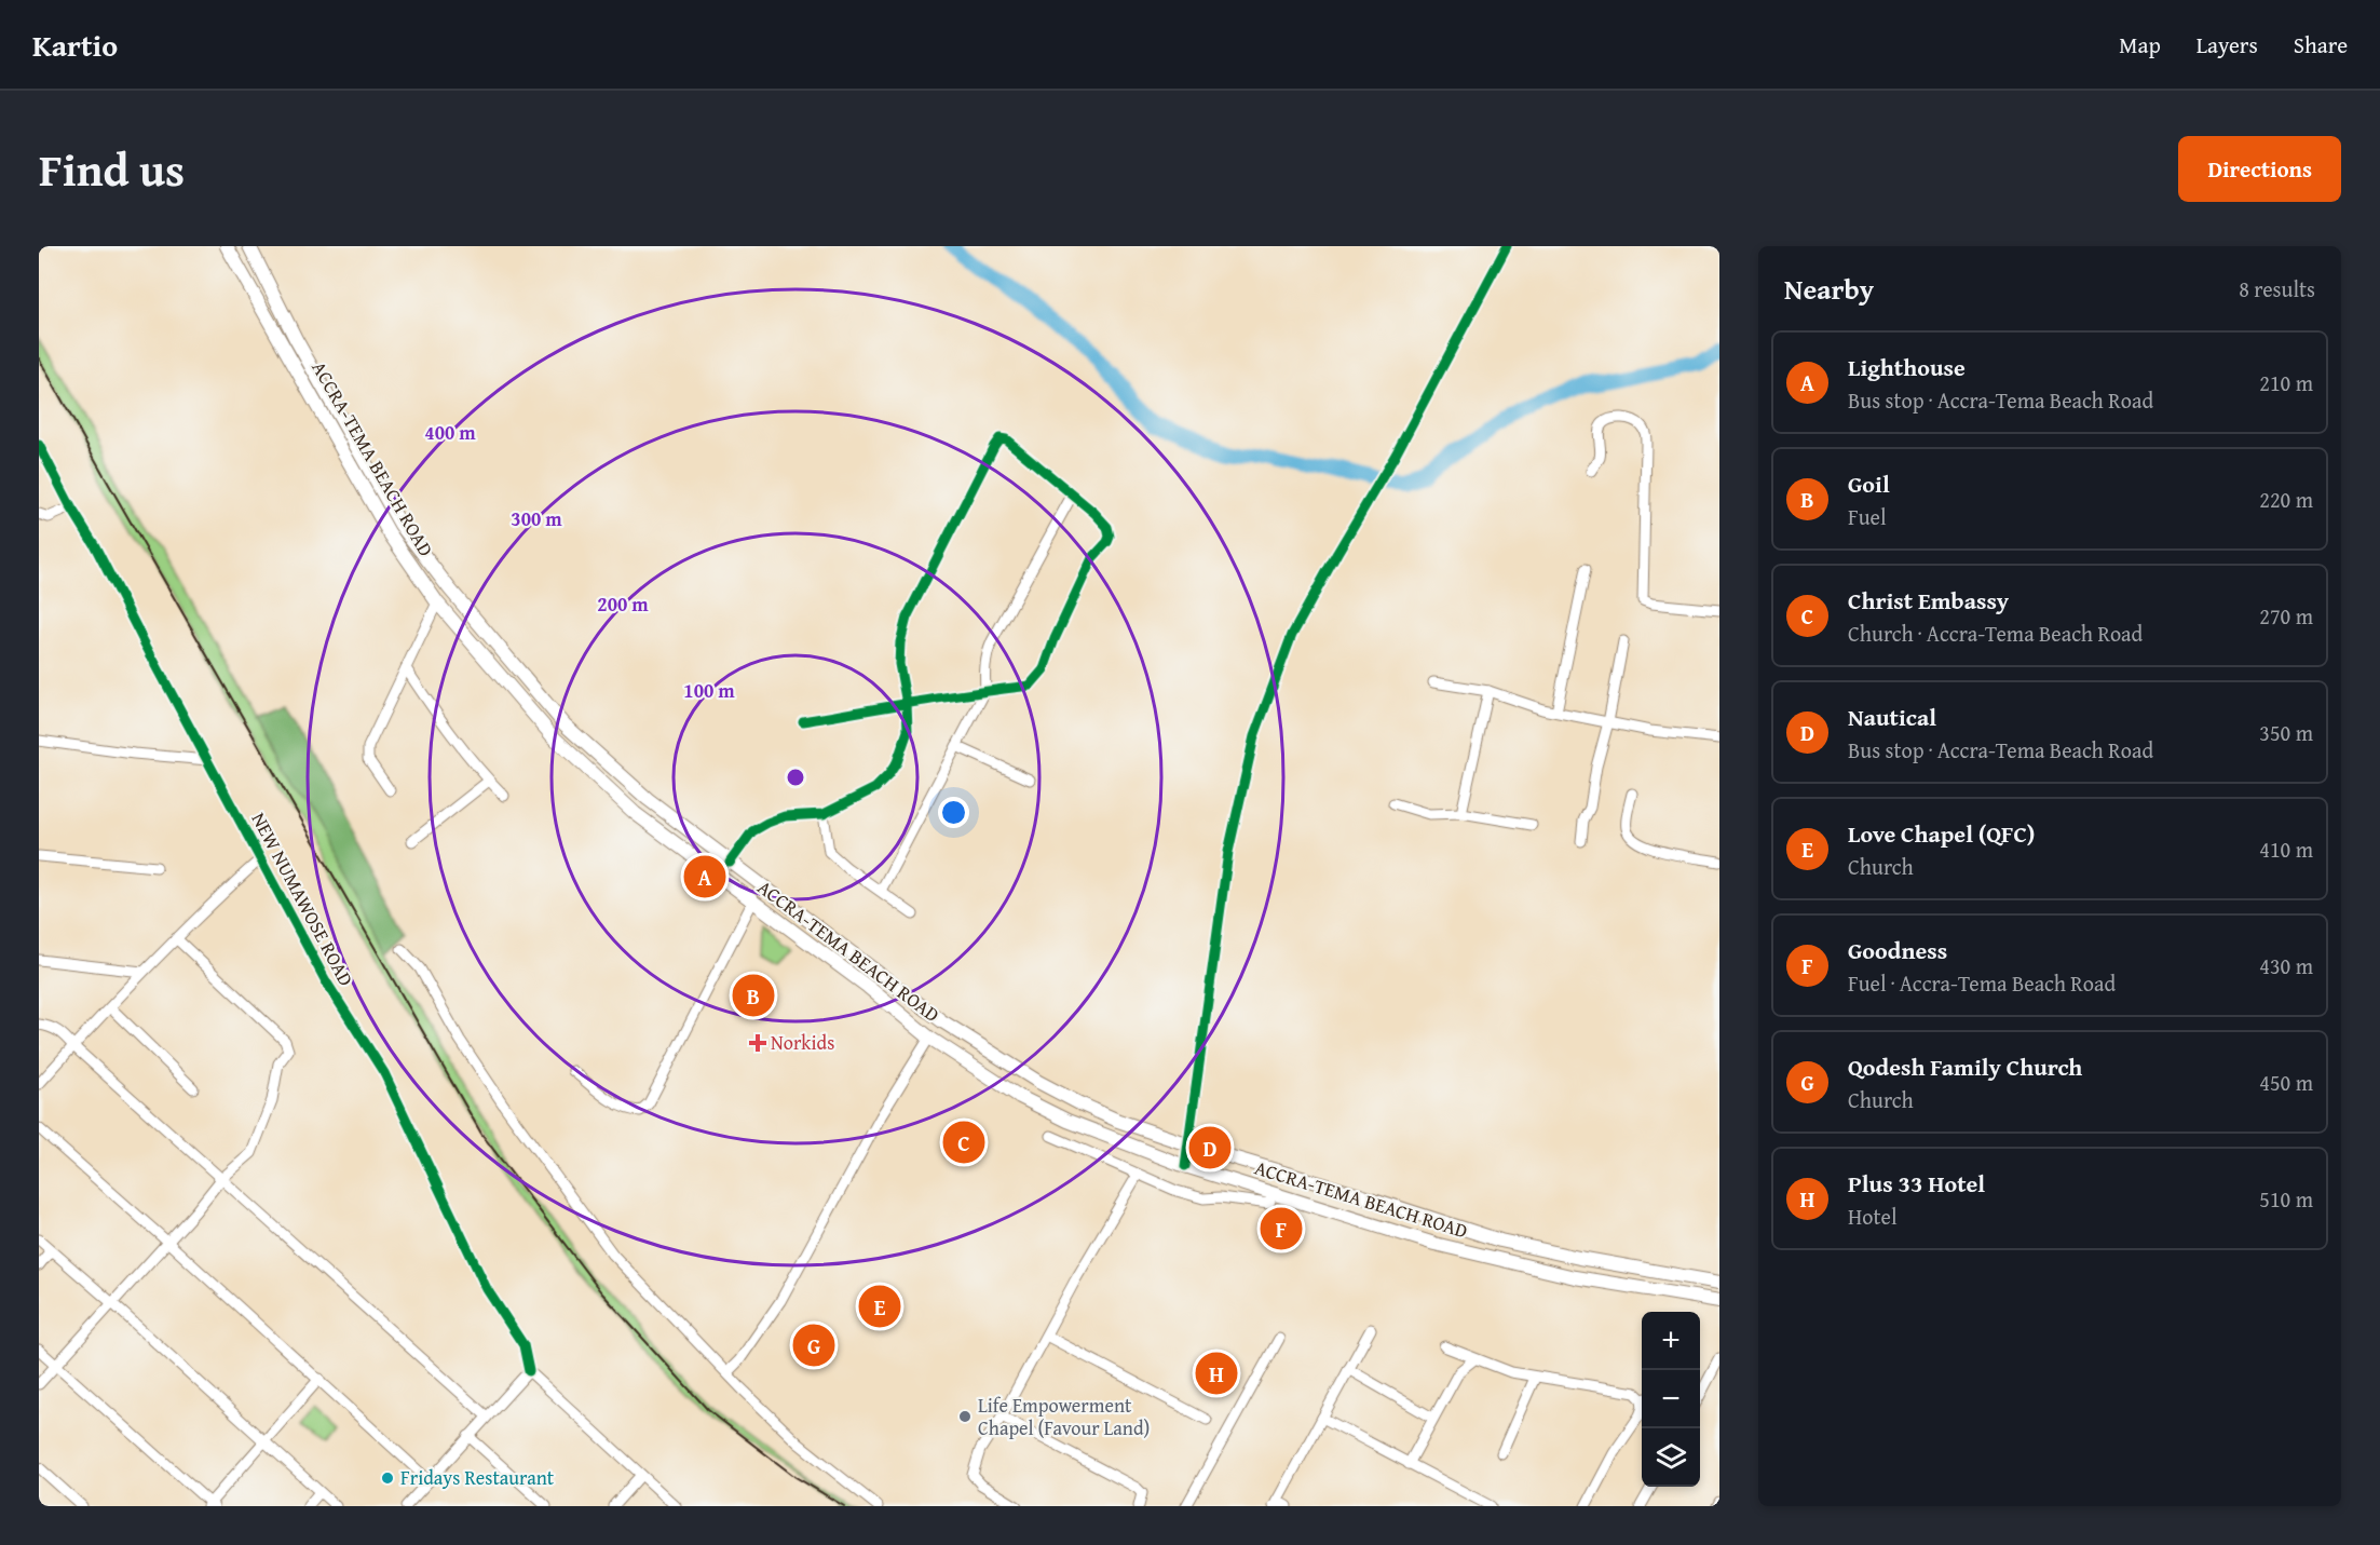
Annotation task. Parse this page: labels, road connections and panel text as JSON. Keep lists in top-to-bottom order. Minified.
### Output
{"streets":{"main road":["ACCRA-TEMA BEACH ROAD"],"street":["NEW NUMAWOSE ROAD"]},"places":{"health":["Norkids"],"other":["Life Empowerment Chapel (Favour Land)","Fridays Restaurant"]},"page":{"header":"Kartio","nav":["Map","Layers","Share"],"title":"Find us","buttons":"Directions","heading":["Nearby","8 results"],"list":[{"mark":"A","name":"Lighthouse","note":"Bus stop · Accra-Tema Beach Road","value":"210 m"},{"mark":"B","name":"Goil","note":"Fuel","value":"220 m"},{"mark":"C","name":"Christ Embassy","note":"Church · Accra-Tema Beach Road","value":"270 m"},{"mark":"D","name":"Nautical","note":"Bus stop · Accra-Tema Beach Road","value":"350 m"},{"mark":"E","name":"Love Chapel (QFC)","note":"Church","value":"410 m"},{"mark":"F","name":"Goodness","note":"Fuel · Accra-Tema Beach Road","value":"430 m"},{"mark":"G","name":"Qodesh Family Church","note":"Church","value":"450 m"},{"mark":"H","name":"Plus 33 Hotel","note":"Hotel","value":"510 m"}],"pins":["A","B","C","D","F","E","G","H"],"map_buttons":["+","−"]},"rings":["400 m","300 m","200 m","100 m"]}
